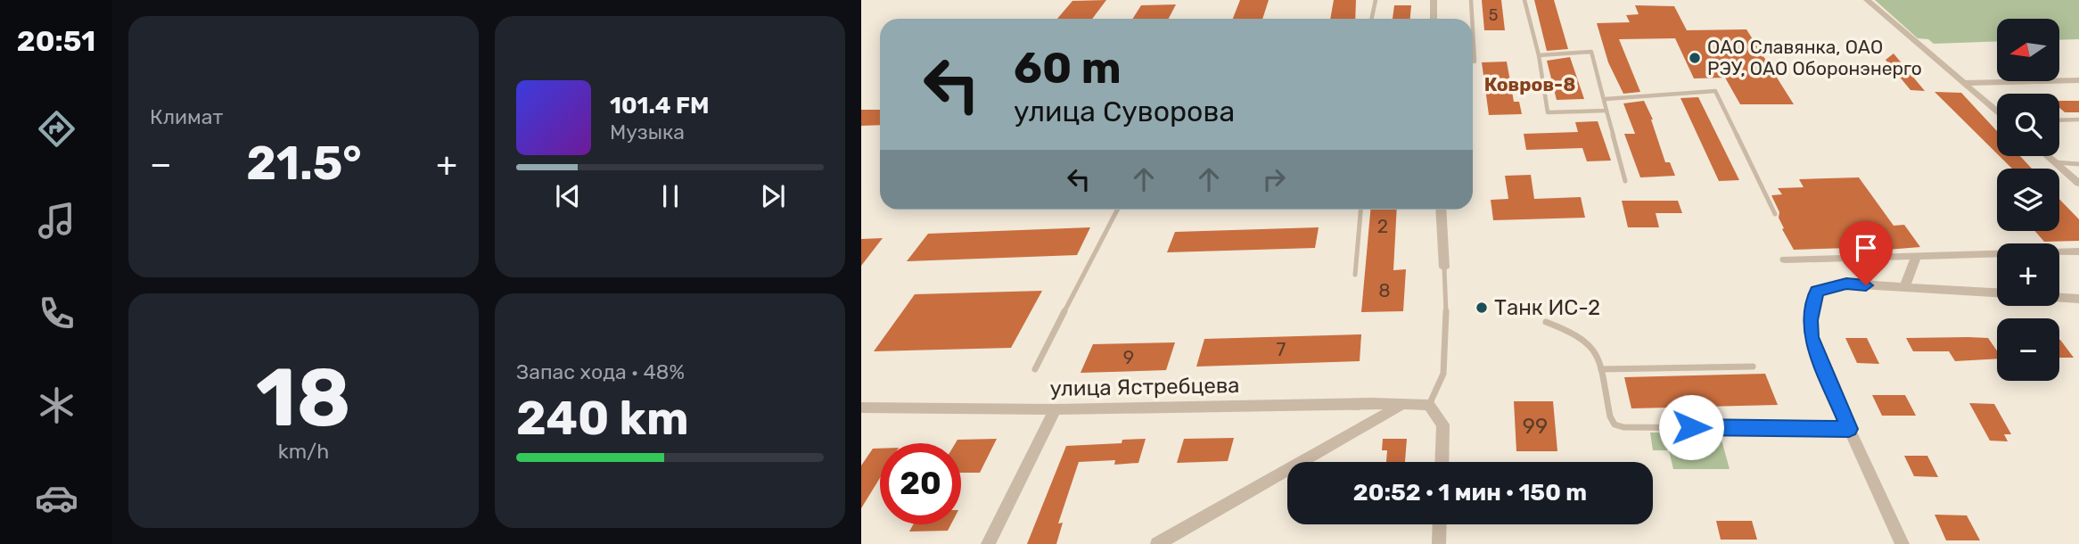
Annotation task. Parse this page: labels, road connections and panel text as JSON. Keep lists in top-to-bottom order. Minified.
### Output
{"streets":{"street":["улица Ястребцева"]},"districts":["Ковров-8"],"places":["ОАО Славянка, ОАО РЭУ, ОАО Оборонэнерго","Танк ИС-2"],"house_numbers":["5","2","8","7","9","99"],"north":"left","page":{"tabs":"20:51","tile":["Климат",["18","km/h"],["Запас хода · 48%","240 km"]],"map_buttons":["+","−"],"turn":["60 m","улица Суворова"],"song":["101.4 FM","Музыка"],"heat":["−","21.5°","+"],"limit":"20","trip":"20:52 · 1 мин · 150 m"}}
